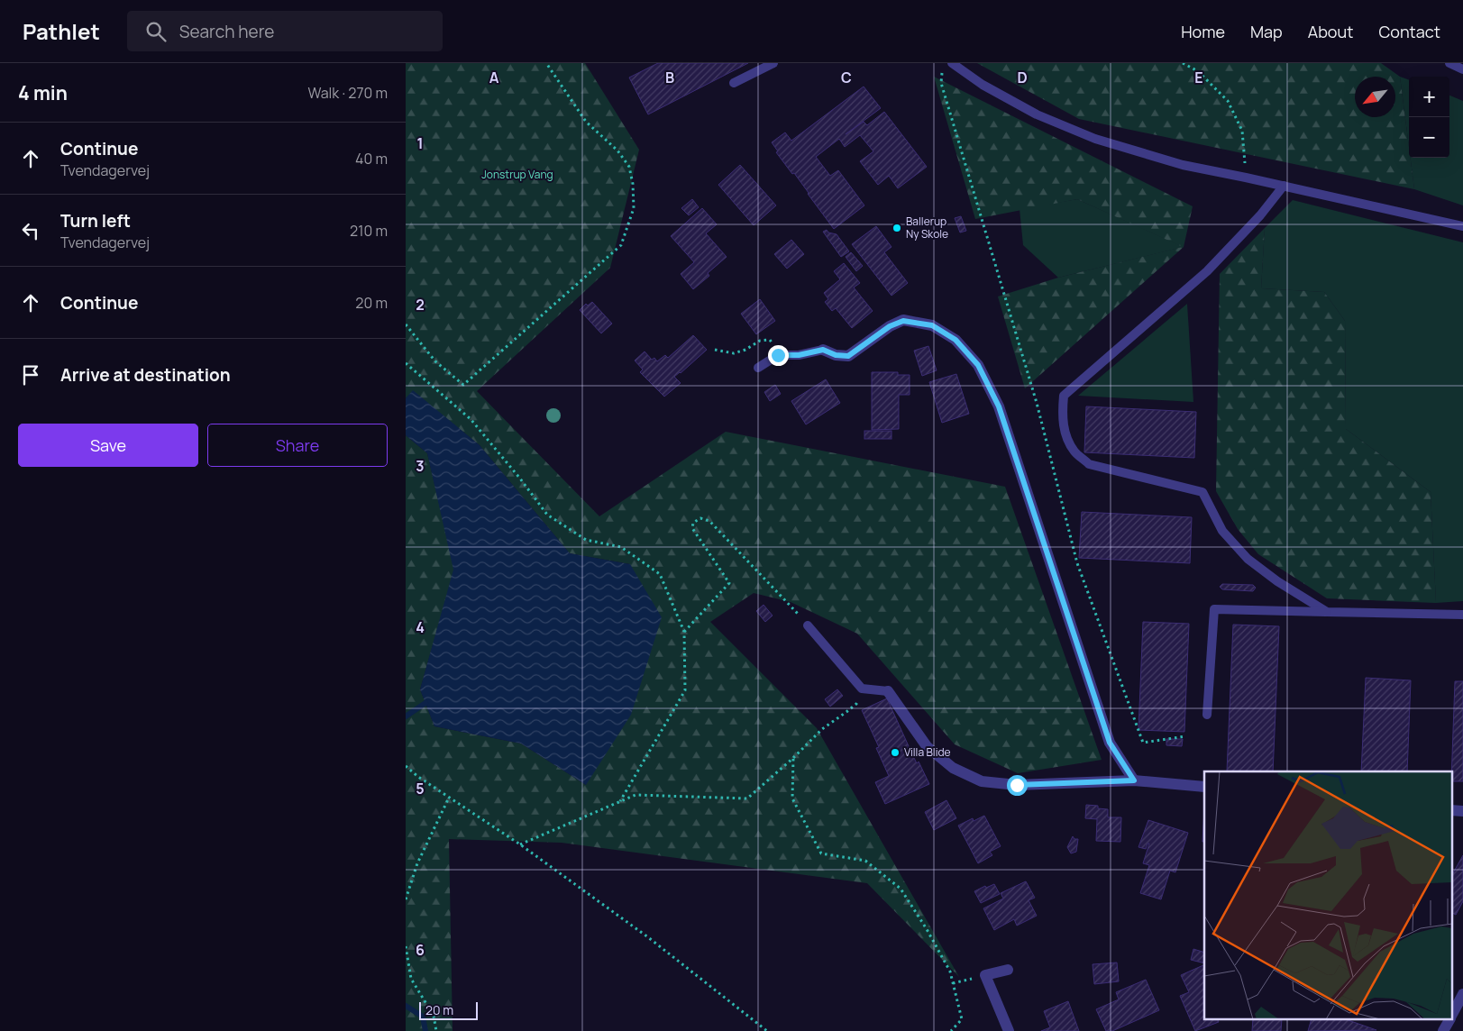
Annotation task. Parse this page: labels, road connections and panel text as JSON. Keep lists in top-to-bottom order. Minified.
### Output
{"parks":["Jonstrup Vang"],"places":["Ballerup Ny Skole","Villa Blide"],"scale_bar":"20 m","north":"bottom left","page":{"header":"Pathlet","search":"Search here","nav":["Home","Map","About","Contact"],"heading":["4 min","Walk · 270 m"],"map_buttons":["+","−"],"list":[["Continue","Tvendagervej","40 m"],["Turn left","Tvendagervej","210 m"],["Continue","20 m"],"Arrive at destination"],"buttons":["Save","Share"],"scale":"20 m"},"grid":{"columns":["A","B","C","D","E"],"rows":["1","2","3","4","5","6"]}}
